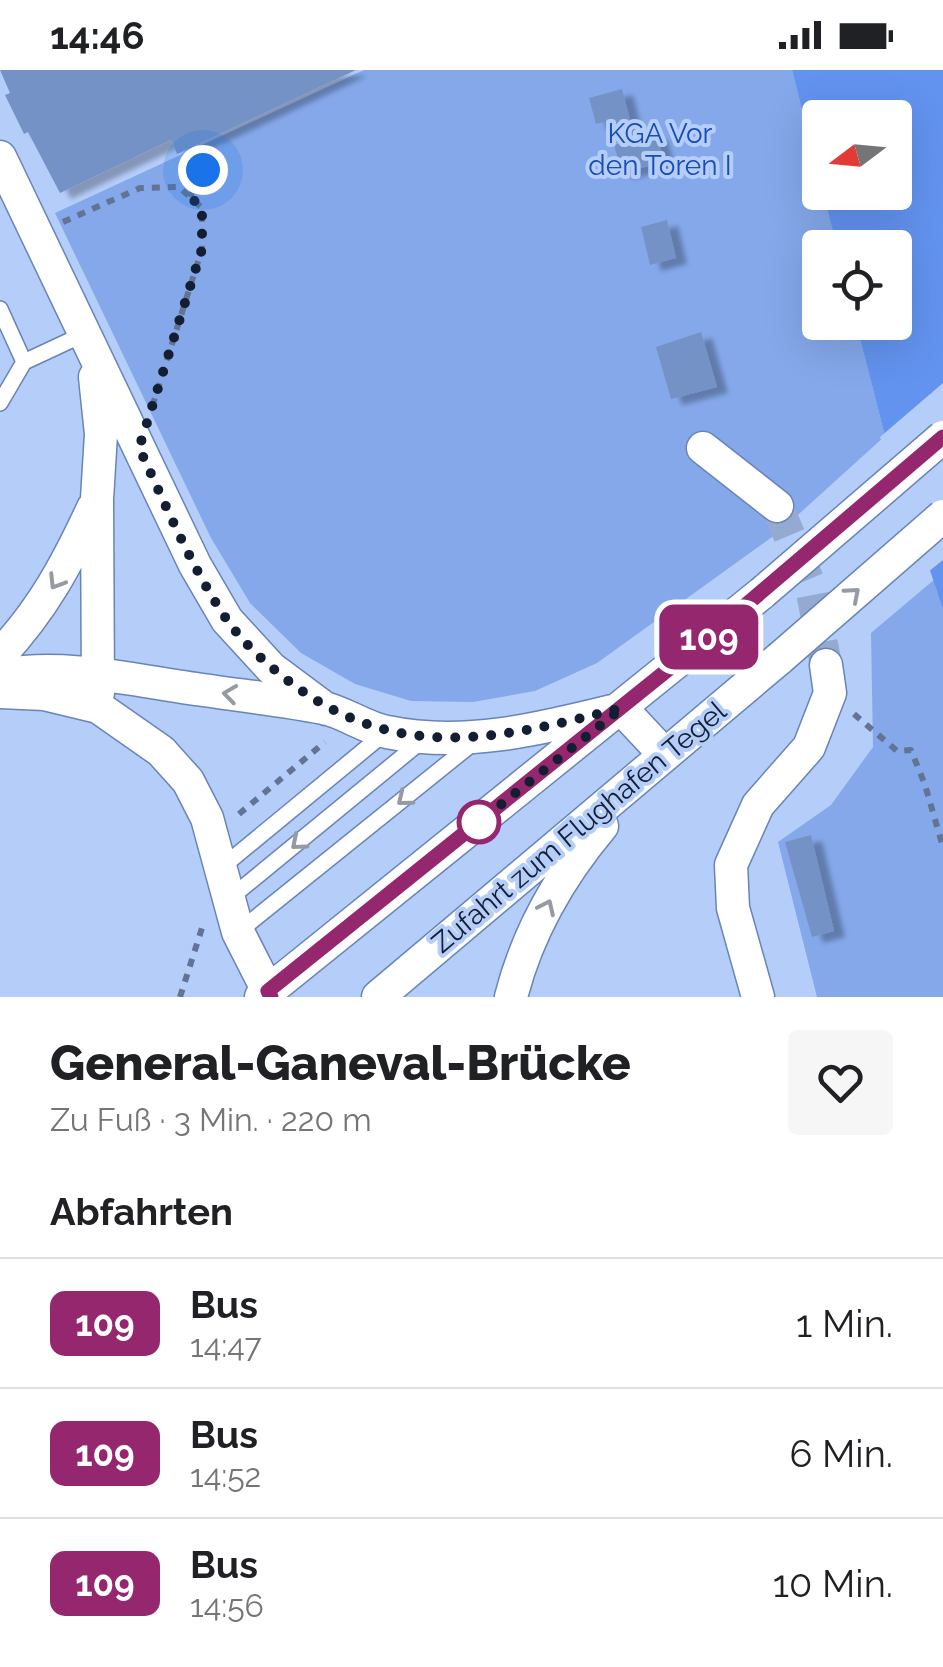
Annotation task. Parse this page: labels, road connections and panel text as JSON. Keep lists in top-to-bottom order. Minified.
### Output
{"streets":{"street":["Zufahrt zum Flughafen Tegel"]},"parks":["KGA Vor den Toren I"],"lines":["bus line 109"],"north":"left","page":{"status":"14:46","on_map":"109","heading":[["General-Ganeval-Brücke","Zu Fuß · 3 Min. · 220 m"],"Abfahrten"],"list":[{"mark":"109","name":"Bus","note":"14:47","value":"1 Min."},{"mark":"109","name":"Bus","note":"14:52","value":"6 Min."},{"mark":"109","name":"Bus","note":"14:56","value":"10 Min."}]}}
